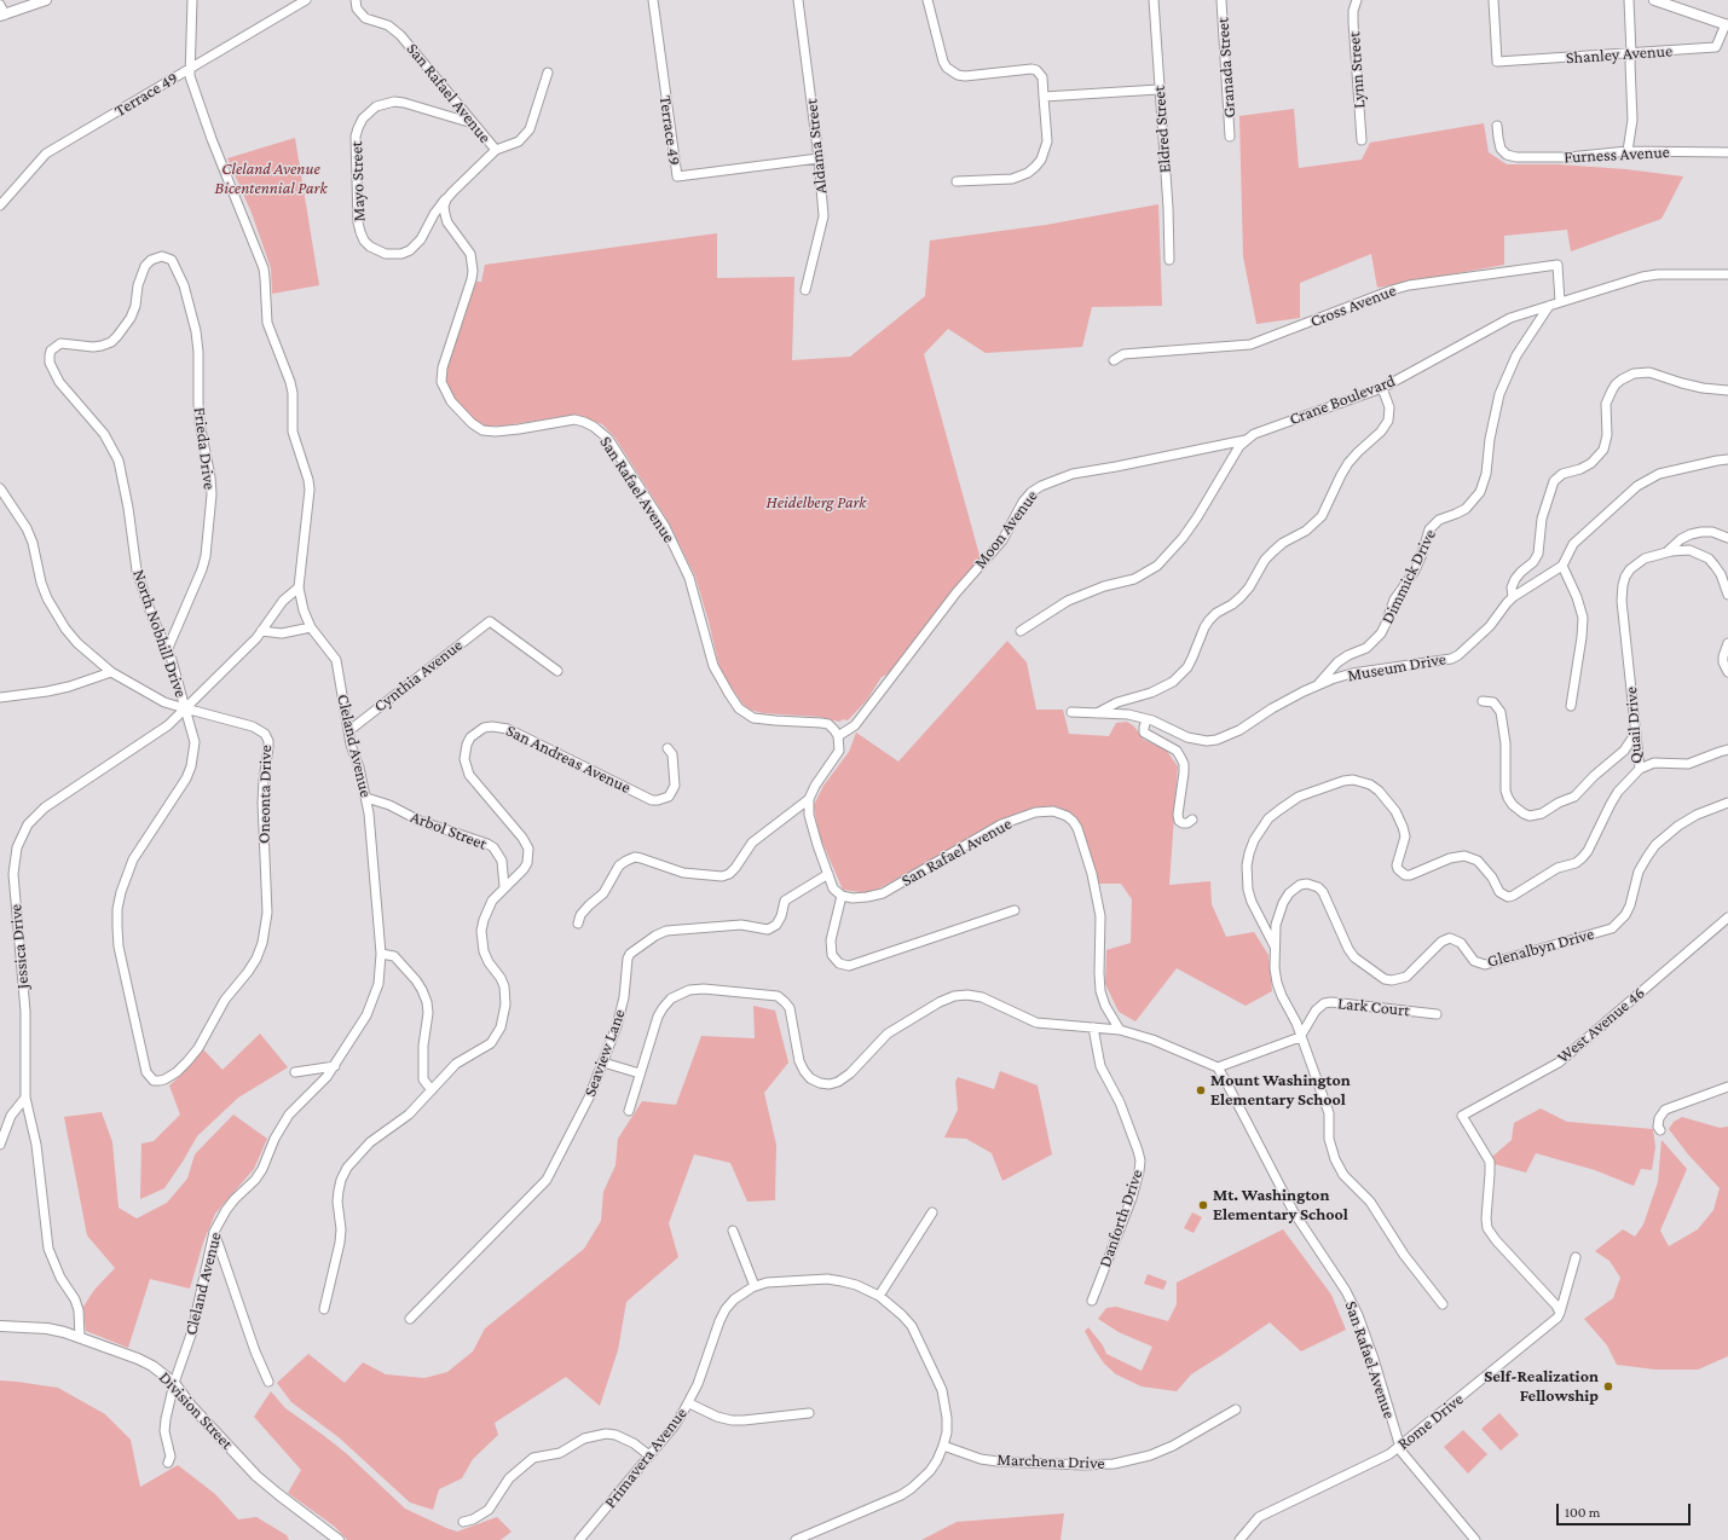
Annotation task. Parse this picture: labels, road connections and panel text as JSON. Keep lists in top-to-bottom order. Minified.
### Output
{"streets":{"street":["Shanley Avenue","Granada Street","Lynn Street","San Rafael Avenue","Terrace 49","Eldred Street","Aldama Street","Furness Avenue","Mayo Street","Cross Avenue","Crane Boulevard","Frieda Drive","Moon Avenue","Dimmick Drive","North Nobhill Drive","Museum Drive","Cynthia Avenue","Quail Drive","Cleland Avenue","San Andreas Avenue","Oneonta Drive","Arbol Street","Jessica Drive","Glenalbyn Drive","Lark Court","West Avenue 46","Seaview Lane","Danforth Drive","Division Street","Rome Drive","Primavera Avenue","Marchena Drive"]},"crossings":[["San Rafael Avenue","Mayo Street"],["San Rafael Avenue","Moon Avenue"],["San Rafael Avenue","Rome Drive"],["Terrace 49","Aldama Street"],["Terrace 49","Cleland Avenue"],["Cross Avenue","Crane Boulevard"],["Crane Boulevard","Moon Avenue"],["Crane Boulevard","Dimmick Drive"],["Frieda Drive","North Nobhill Drive"],["Dimmick Drive","Museum Drive"],["North Nobhill Drive","Oneonta Drive"],["North Nobhill Drive","Jessica Drive"],["Cynthia Avenue","Cleland Avenue"],["Quail Drive","Glenalbyn Drive"],["Cleland Avenue","Arbol Street"],["Cleland Avenue","Jessica Drive"],["Cleland Avenue","Division Street"],["San Andreas Avenue","Arbol Street"],["Oneonta Drive","Jessica Drive"],["Jessica Drive","Division Street"],["Glenalbyn Drive","Lark Court"],["West Avenue 46","Rome Drive"],["Primavera Avenue","Marchena Drive"]],"parks":["Cleland Avenue Bicentennial Park","Heidelberg Park"],"places":["Mount Washington Elementary School","Mt. Washington Elementary School","Self-Realization Fellowship"],"scale_bar":"100 m"}
